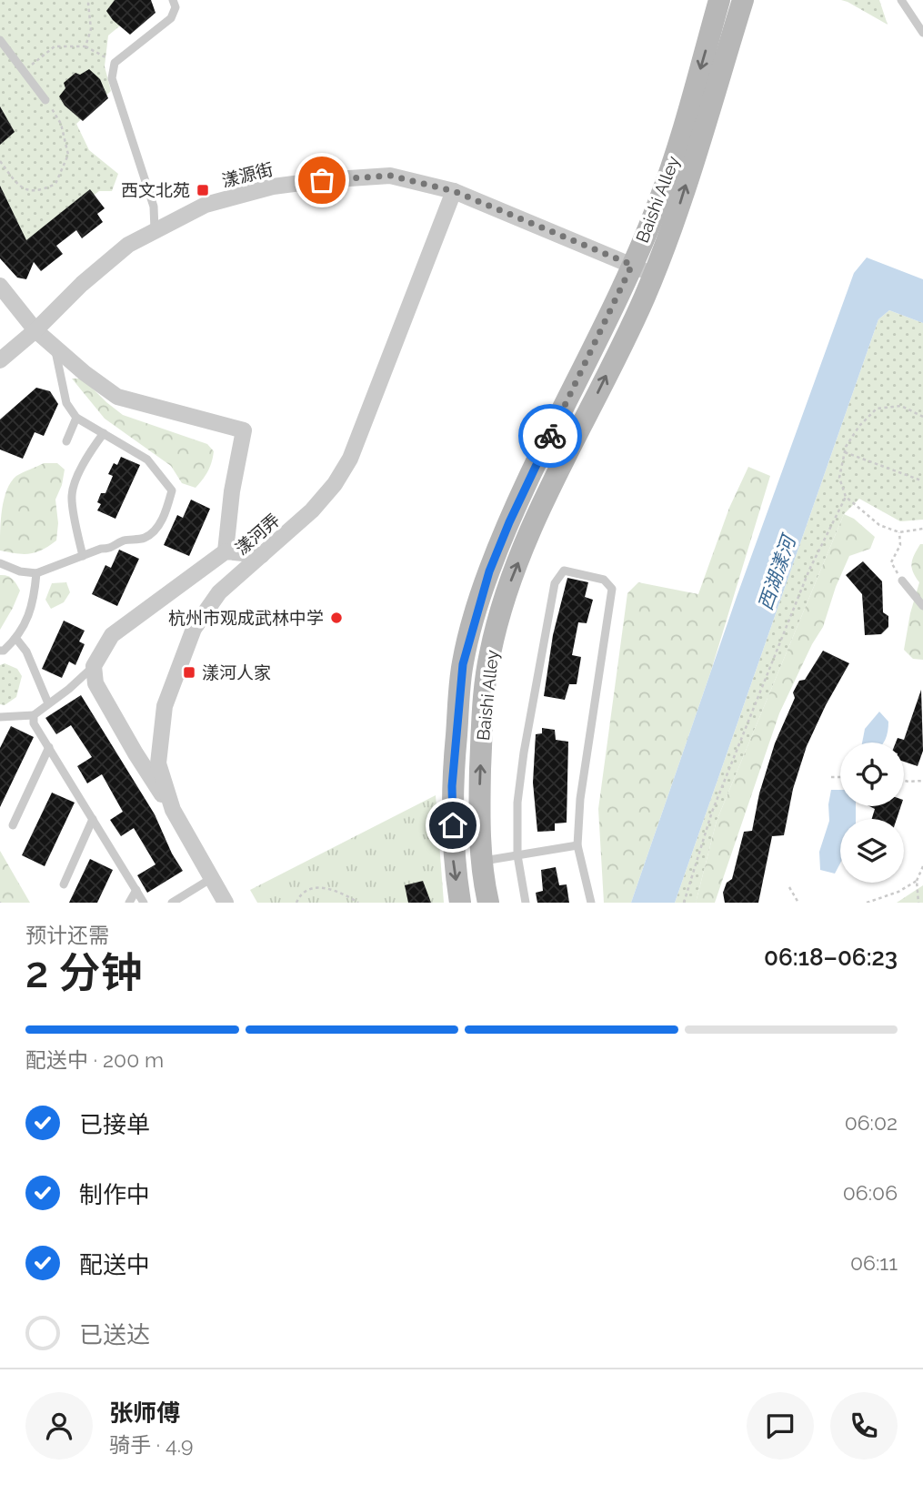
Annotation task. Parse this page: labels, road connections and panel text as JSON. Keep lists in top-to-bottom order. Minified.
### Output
{"streets":{"main road":["Baishi Alley"],"street":["漾源街","漾河弄"]},"crossings":[["漾源街","Baishi Alley"],["漾源街","漾河弄"]],"water":["西湖漾河"],"places":{"transit":["西文北苑","漾河人家"],"other":["杭州市观成武林中学"]},"page":{"heading":["2 分钟","预计还需","06:18–06:23"],"panel":["张师傅","骑手 · 4.9"],"bar":"配送中 · 200 m","list":[["已接单","06:02"],["制作中","06:06"],["配送中","06:11"],"已送达"]}}
